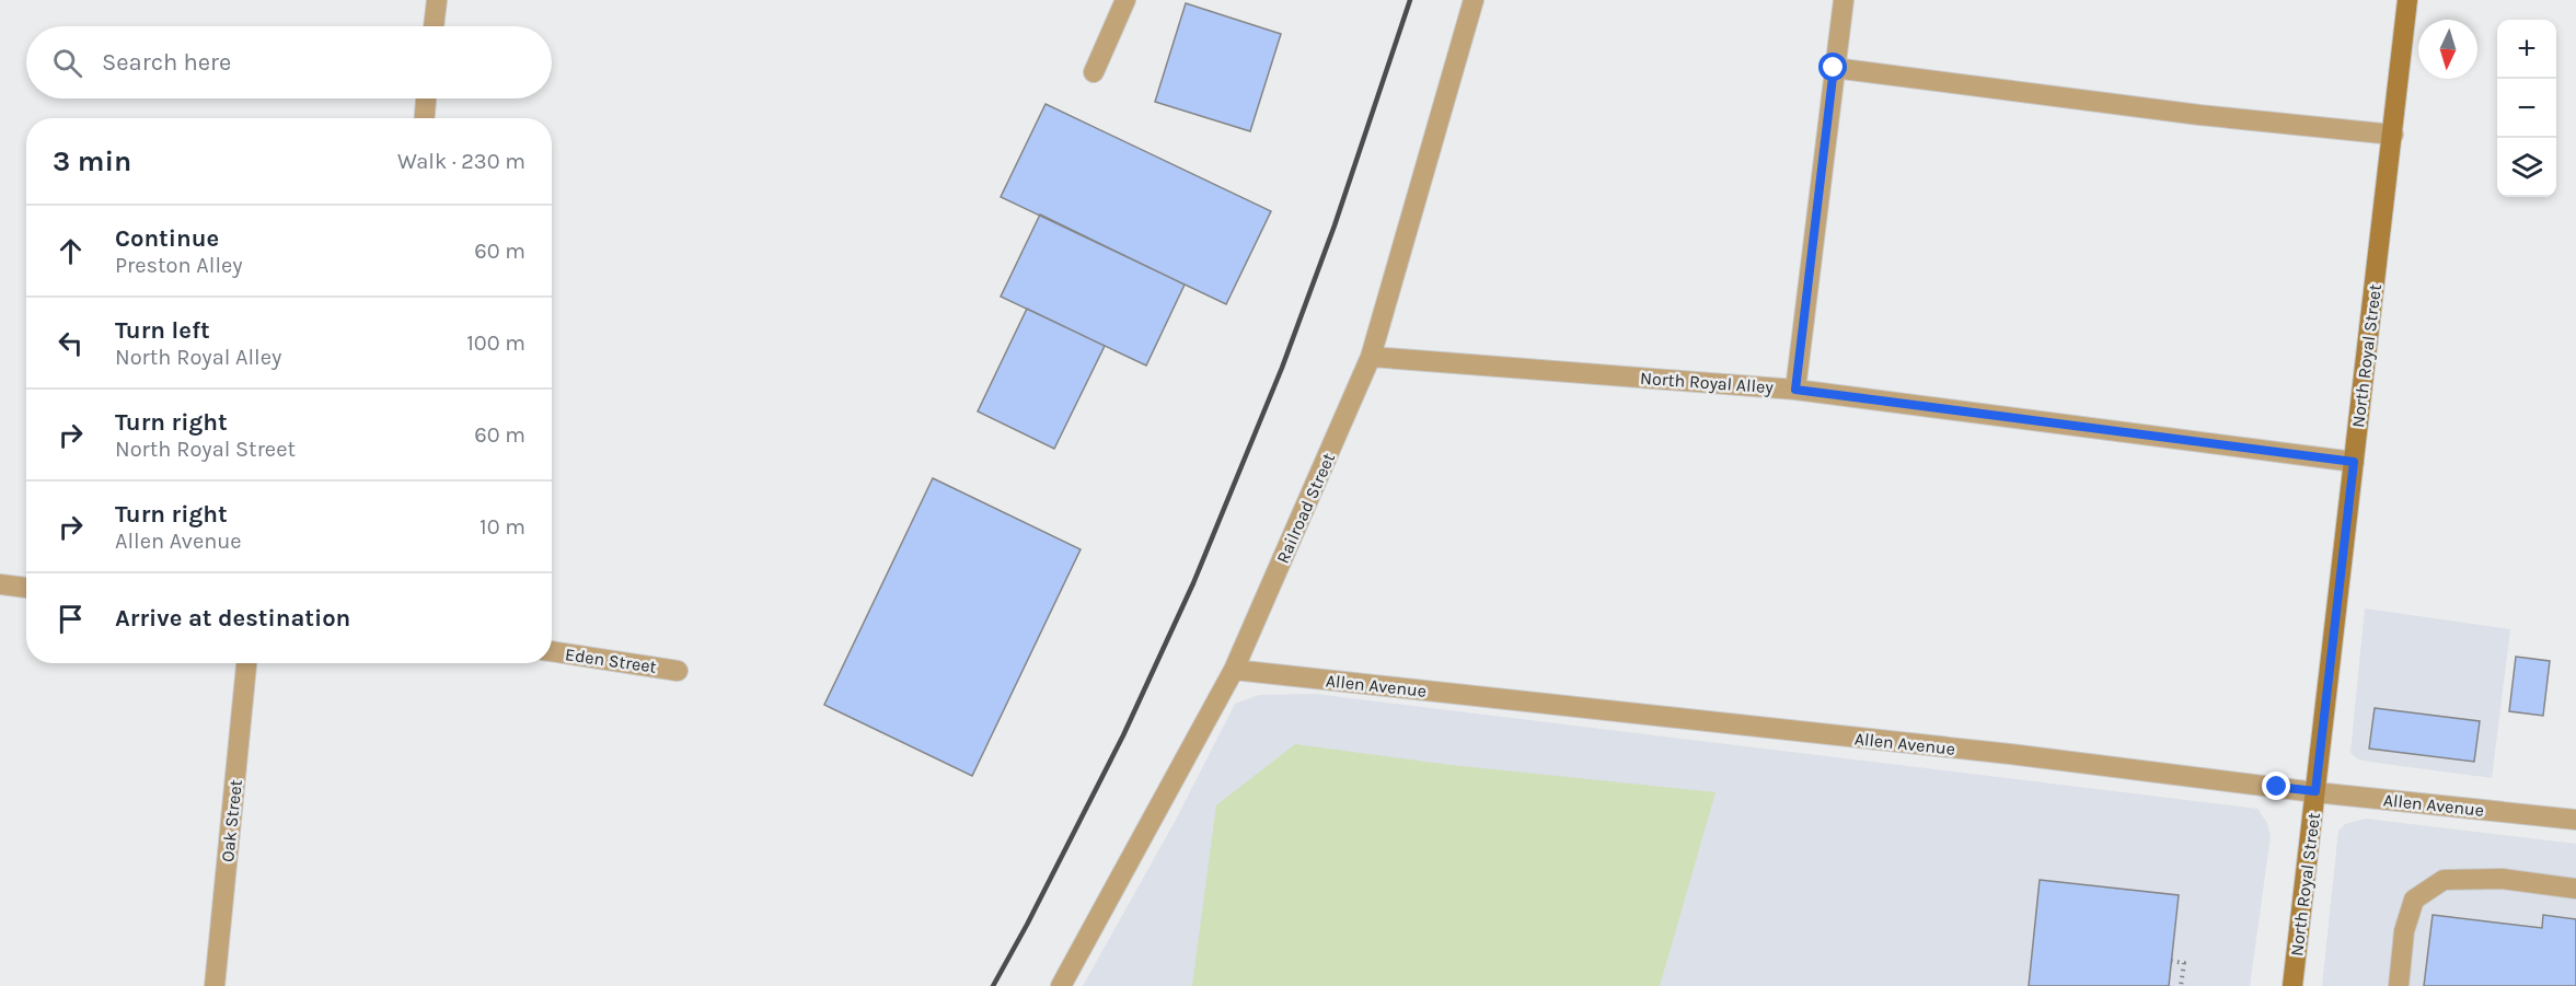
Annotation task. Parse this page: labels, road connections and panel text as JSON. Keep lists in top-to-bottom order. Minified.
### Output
{"streets":{"main road":["North Royal Street"],"street":["North Royal Alley","Railroad Street","Eden Street","Allen Avenue","Oak Street"]},"crossings":[["North Royal Street","North Royal Alley"],["North Royal Street","Allen Avenue"],["North Royal Alley","Railroad Street"],["Railroad Street","Allen Avenue"]],"north":"bottom","page":{"map_buttons":["+","−"],"search":"Search here","heading":["3 min","Walk · 230 m"],"list":[["Continue","Preston Alley","60 m"],["Turn left","North Royal Alley","100 m"],["Turn right","North Royal Street","60 m"],["Turn right","Allen Avenue","10 m"],"Arrive at destination"]}}
